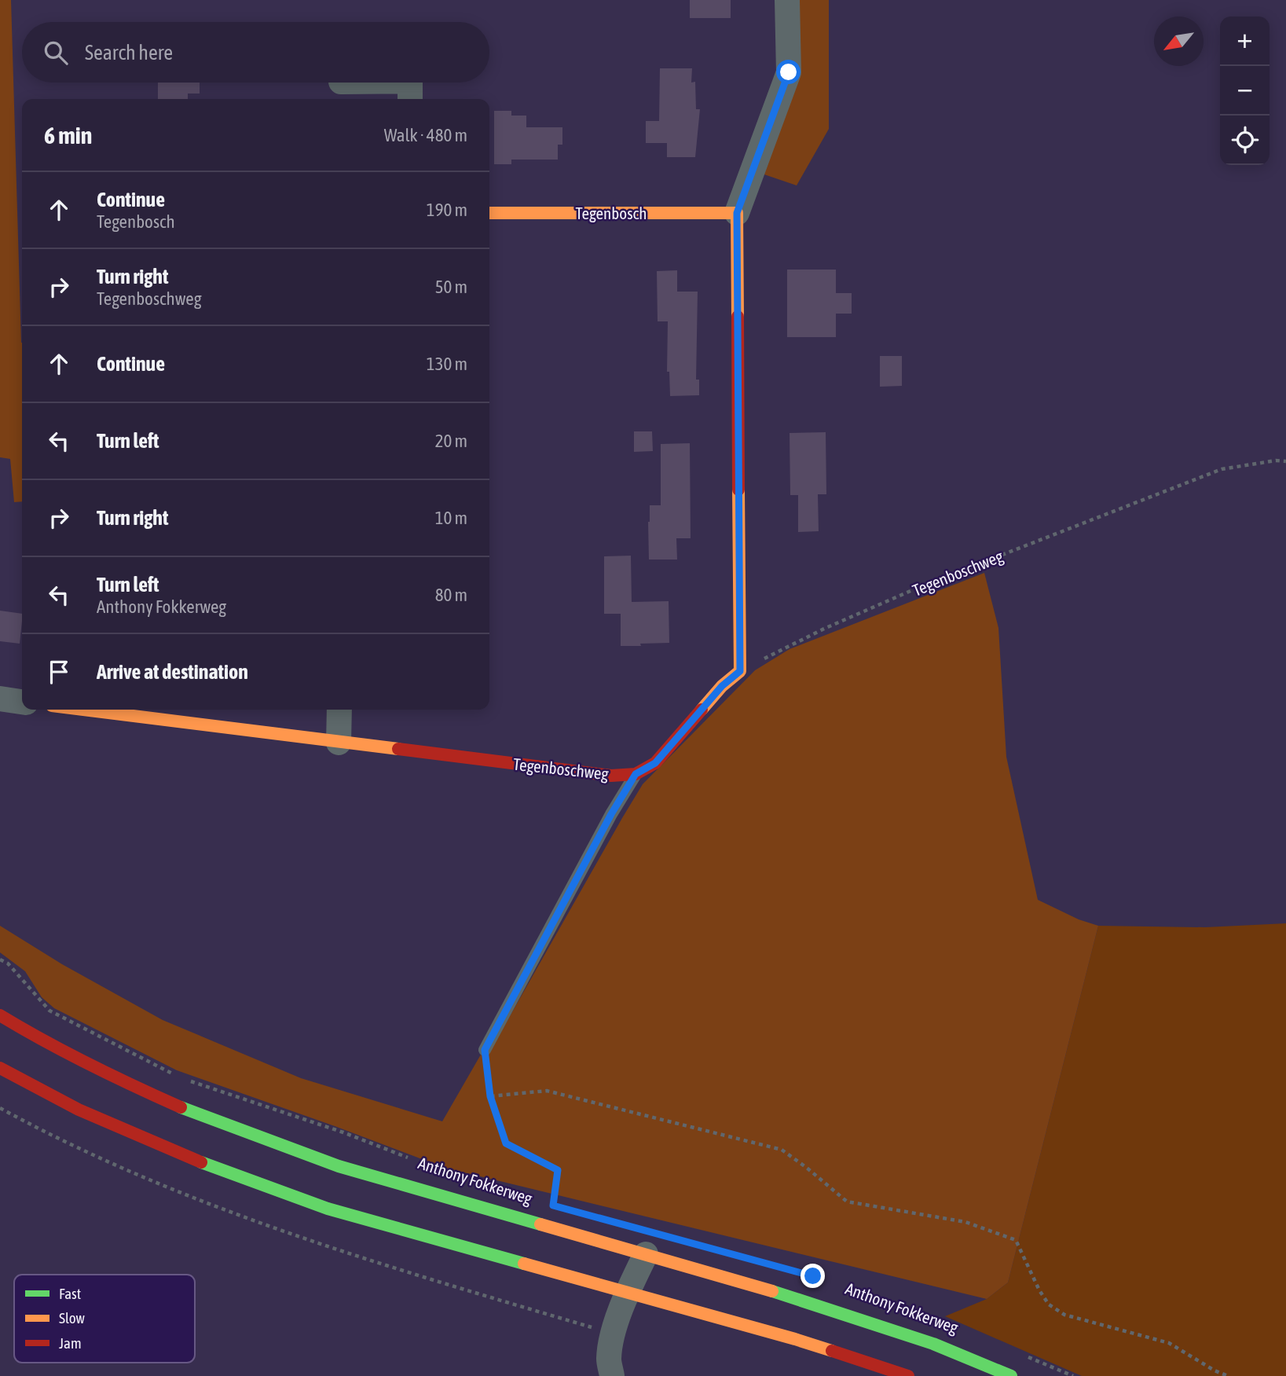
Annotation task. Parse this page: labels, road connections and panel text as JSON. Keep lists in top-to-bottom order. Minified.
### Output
{"streets":{"main road":["Tegenbosch","Tegenboschweg","Anthony Fokkerweg"]},"legend":["Fast","Slow","Jam"],"north":"bottom left","page":{"map_buttons":["+","−"],"search":"Search here","heading":["6 min","Walk · 480 m"],"list":[["Continue","Tegenbosch","190 m"],["Turn right","Tegenboschweg","50 m"],["Continue","130 m"],["Turn left","20 m"],["Turn right","10 m"],["Turn left","Anthony Fokkerweg","80 m"],"Arrive at destination"]}}
